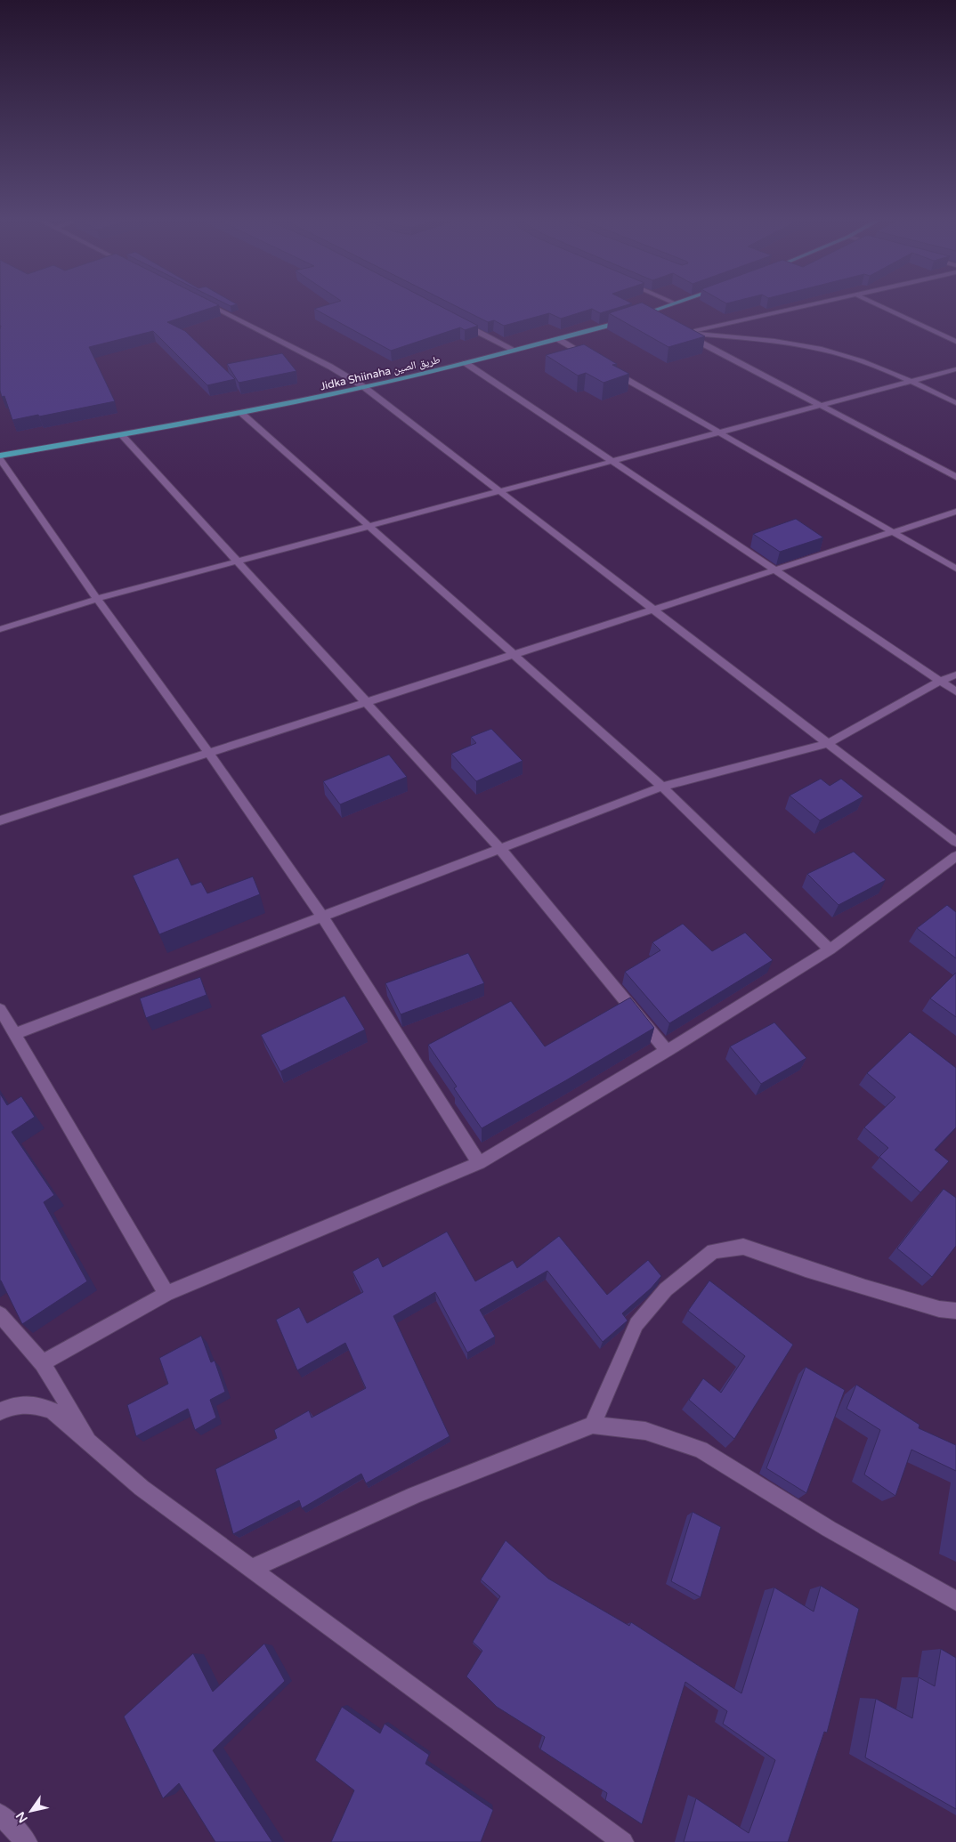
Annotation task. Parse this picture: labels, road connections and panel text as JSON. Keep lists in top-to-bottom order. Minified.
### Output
{"streets":{"main road":["Jidka Shiinaha طريق الصين"]},"north":"bottom left"}
